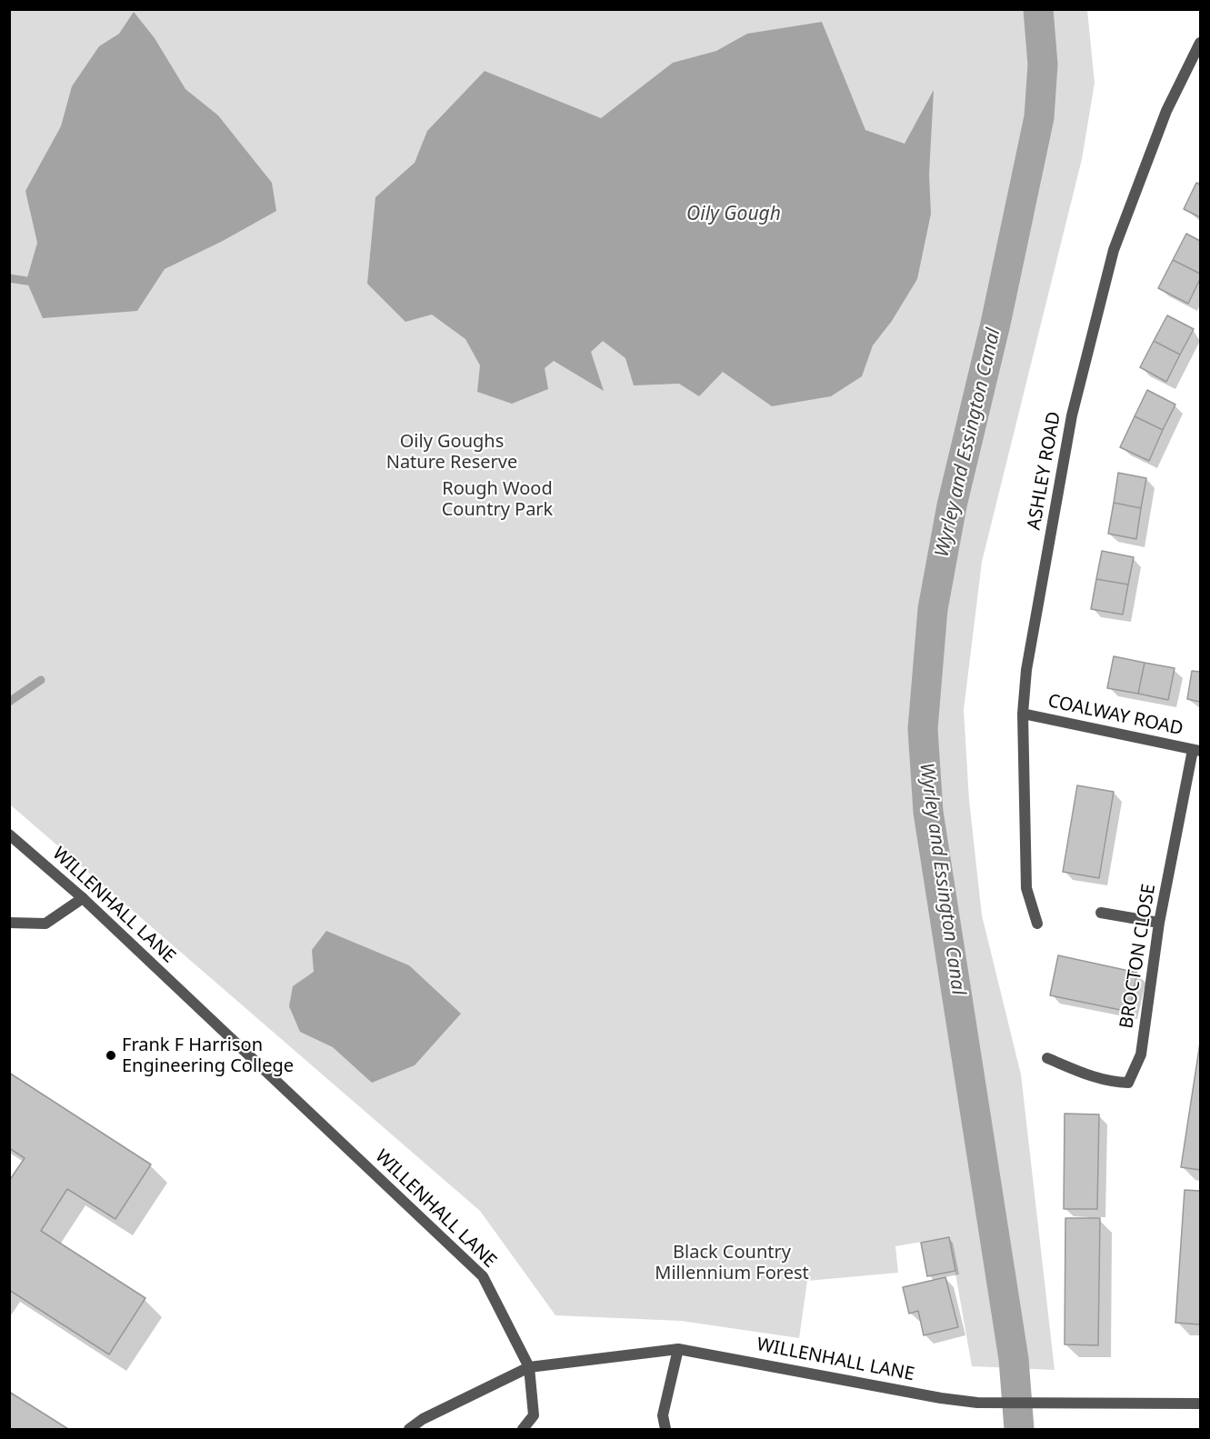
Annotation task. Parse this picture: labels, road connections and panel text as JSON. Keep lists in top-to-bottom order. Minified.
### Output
{"streets":{"street":["ASHLEY ROAD","COALWAY ROAD","WILLENHALL LANE","BROCTON CLOSE"]},"crossings":[["ASHLEY ROAD","COALWAY ROAD"],["COALWAY ROAD","BROCTON CLOSE"]],"water":["Oily Gough","Wyrley and Essington Canal"],"parks":["Oily Goughs Nature Reserve","Rough Wood Country Park","Black Country Millennium Forest"],"places":["Frank F Harrison Engineering College"]}
